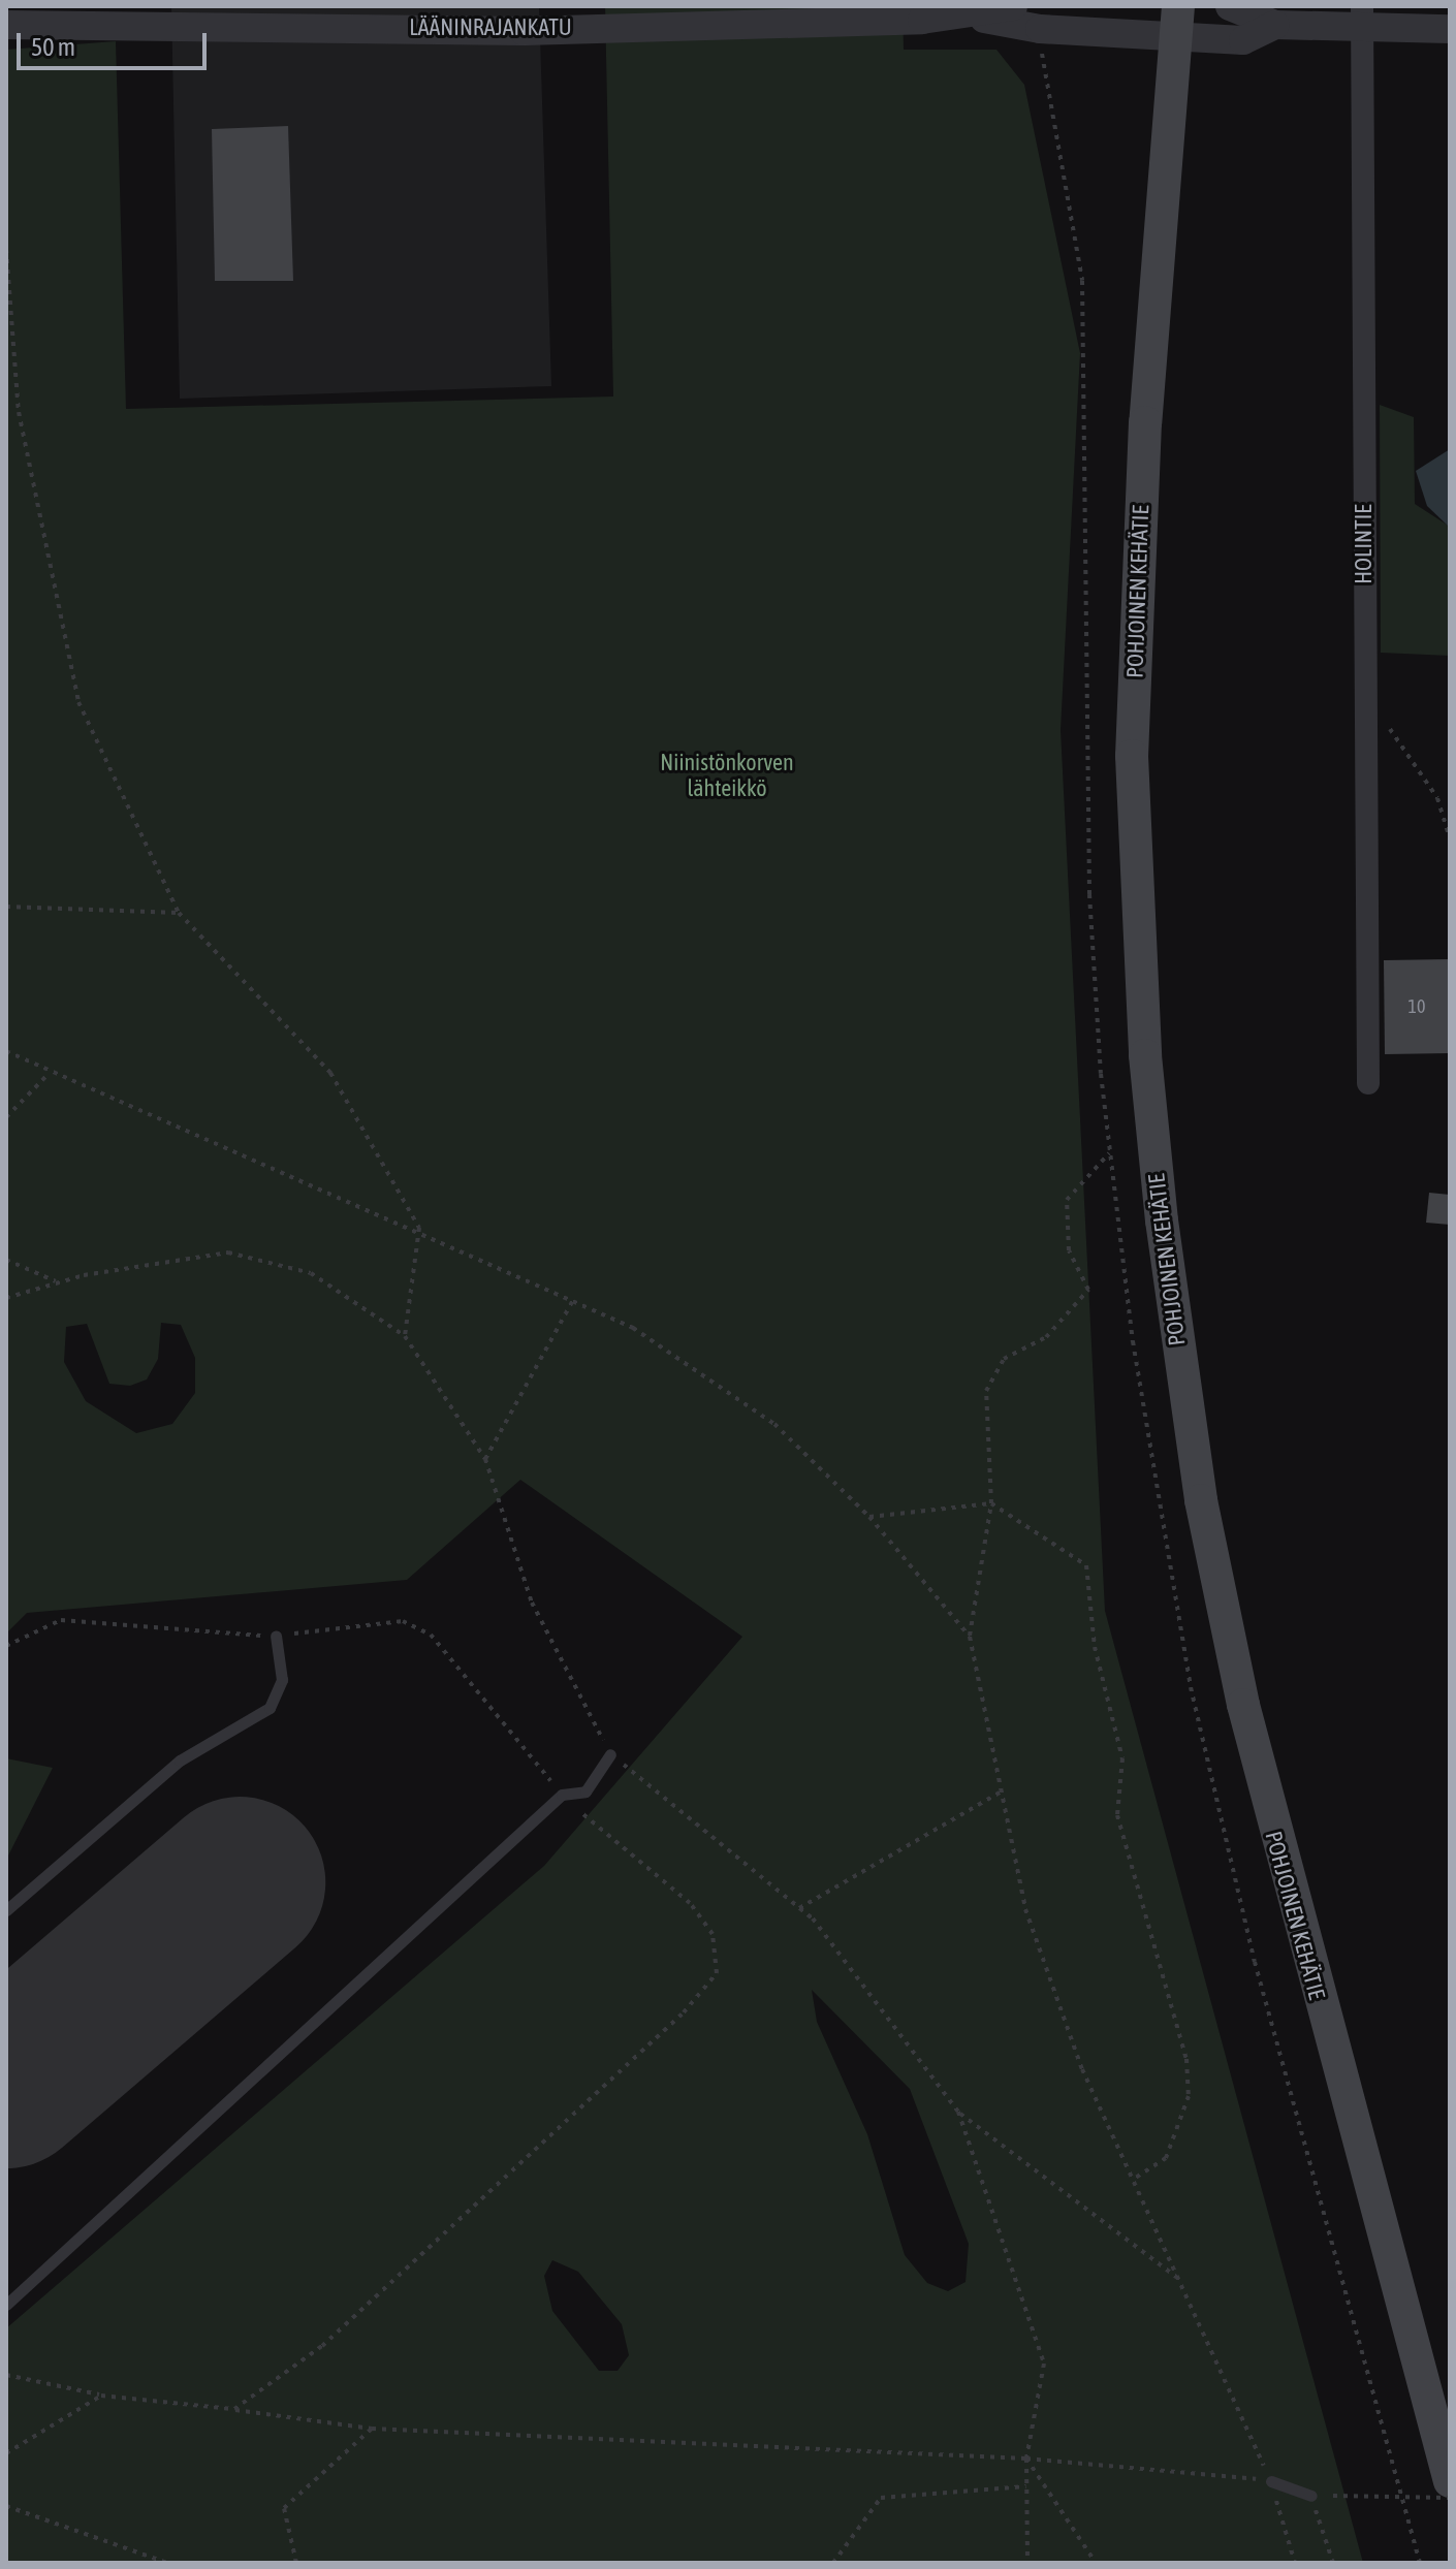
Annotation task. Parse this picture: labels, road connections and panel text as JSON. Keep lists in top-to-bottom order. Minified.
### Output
{"streets":{"main road":["POHJOINEN KEHÄTIE"],"street":["LÄÄNINRAJANKATU","HOLINTIE"]},"crossings":[["LÄÄNINRAJANKATU","POHJOINEN KEHÄTIE"]],"parks":["Niinistönkorven lähteikkö"],"house_numbers":["10"],"scale_bar":"50 m"}
